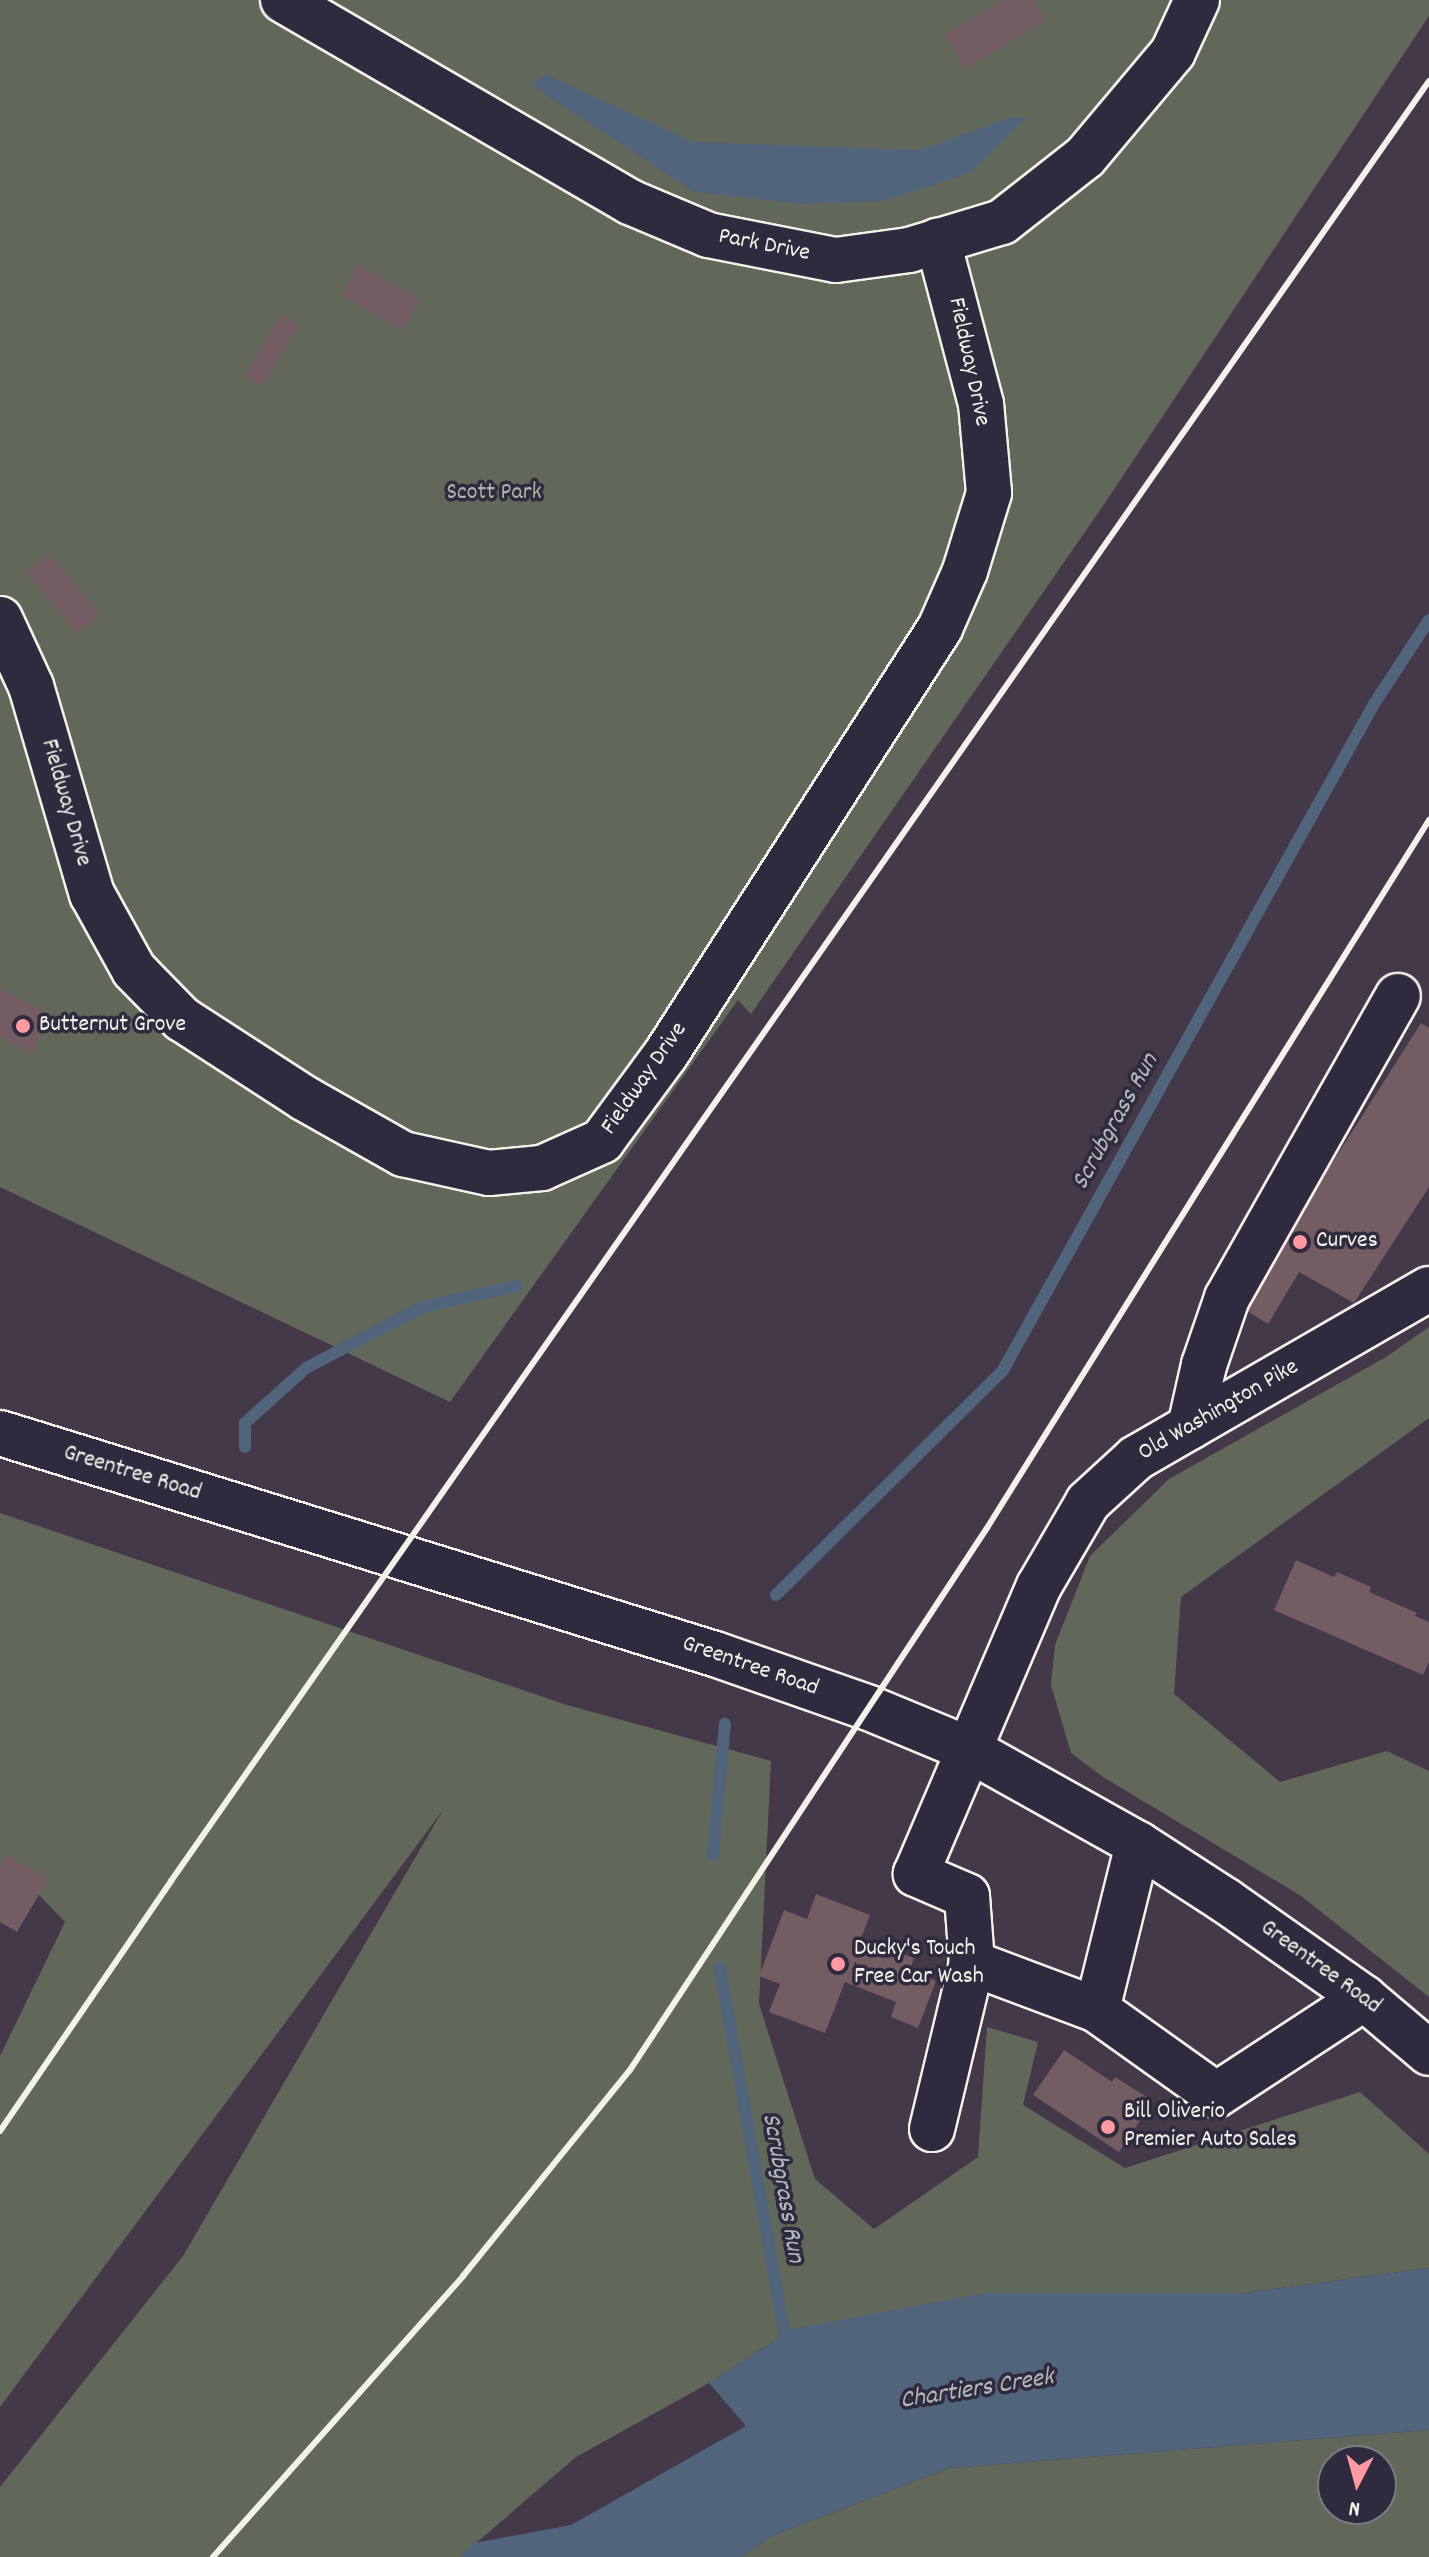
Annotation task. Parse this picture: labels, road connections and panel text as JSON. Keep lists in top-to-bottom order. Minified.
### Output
{"streets":{"main road":["Park Drive","Fieldway Drive","Old Washington Pike","Greentree Road"]},"crossings":[["Park Drive","Fieldway Drive"],["Old Washington Pike","Greentree Road"]],"water":["Scrubgrass Run","Chartiers Creek"],"parks":["Scott Park"],"places":["Butternut Grove","Curves","Ducky's Touch Free Car Wash","Bill Oliverio Premier Auto Sales"],"north":"bottom"}
